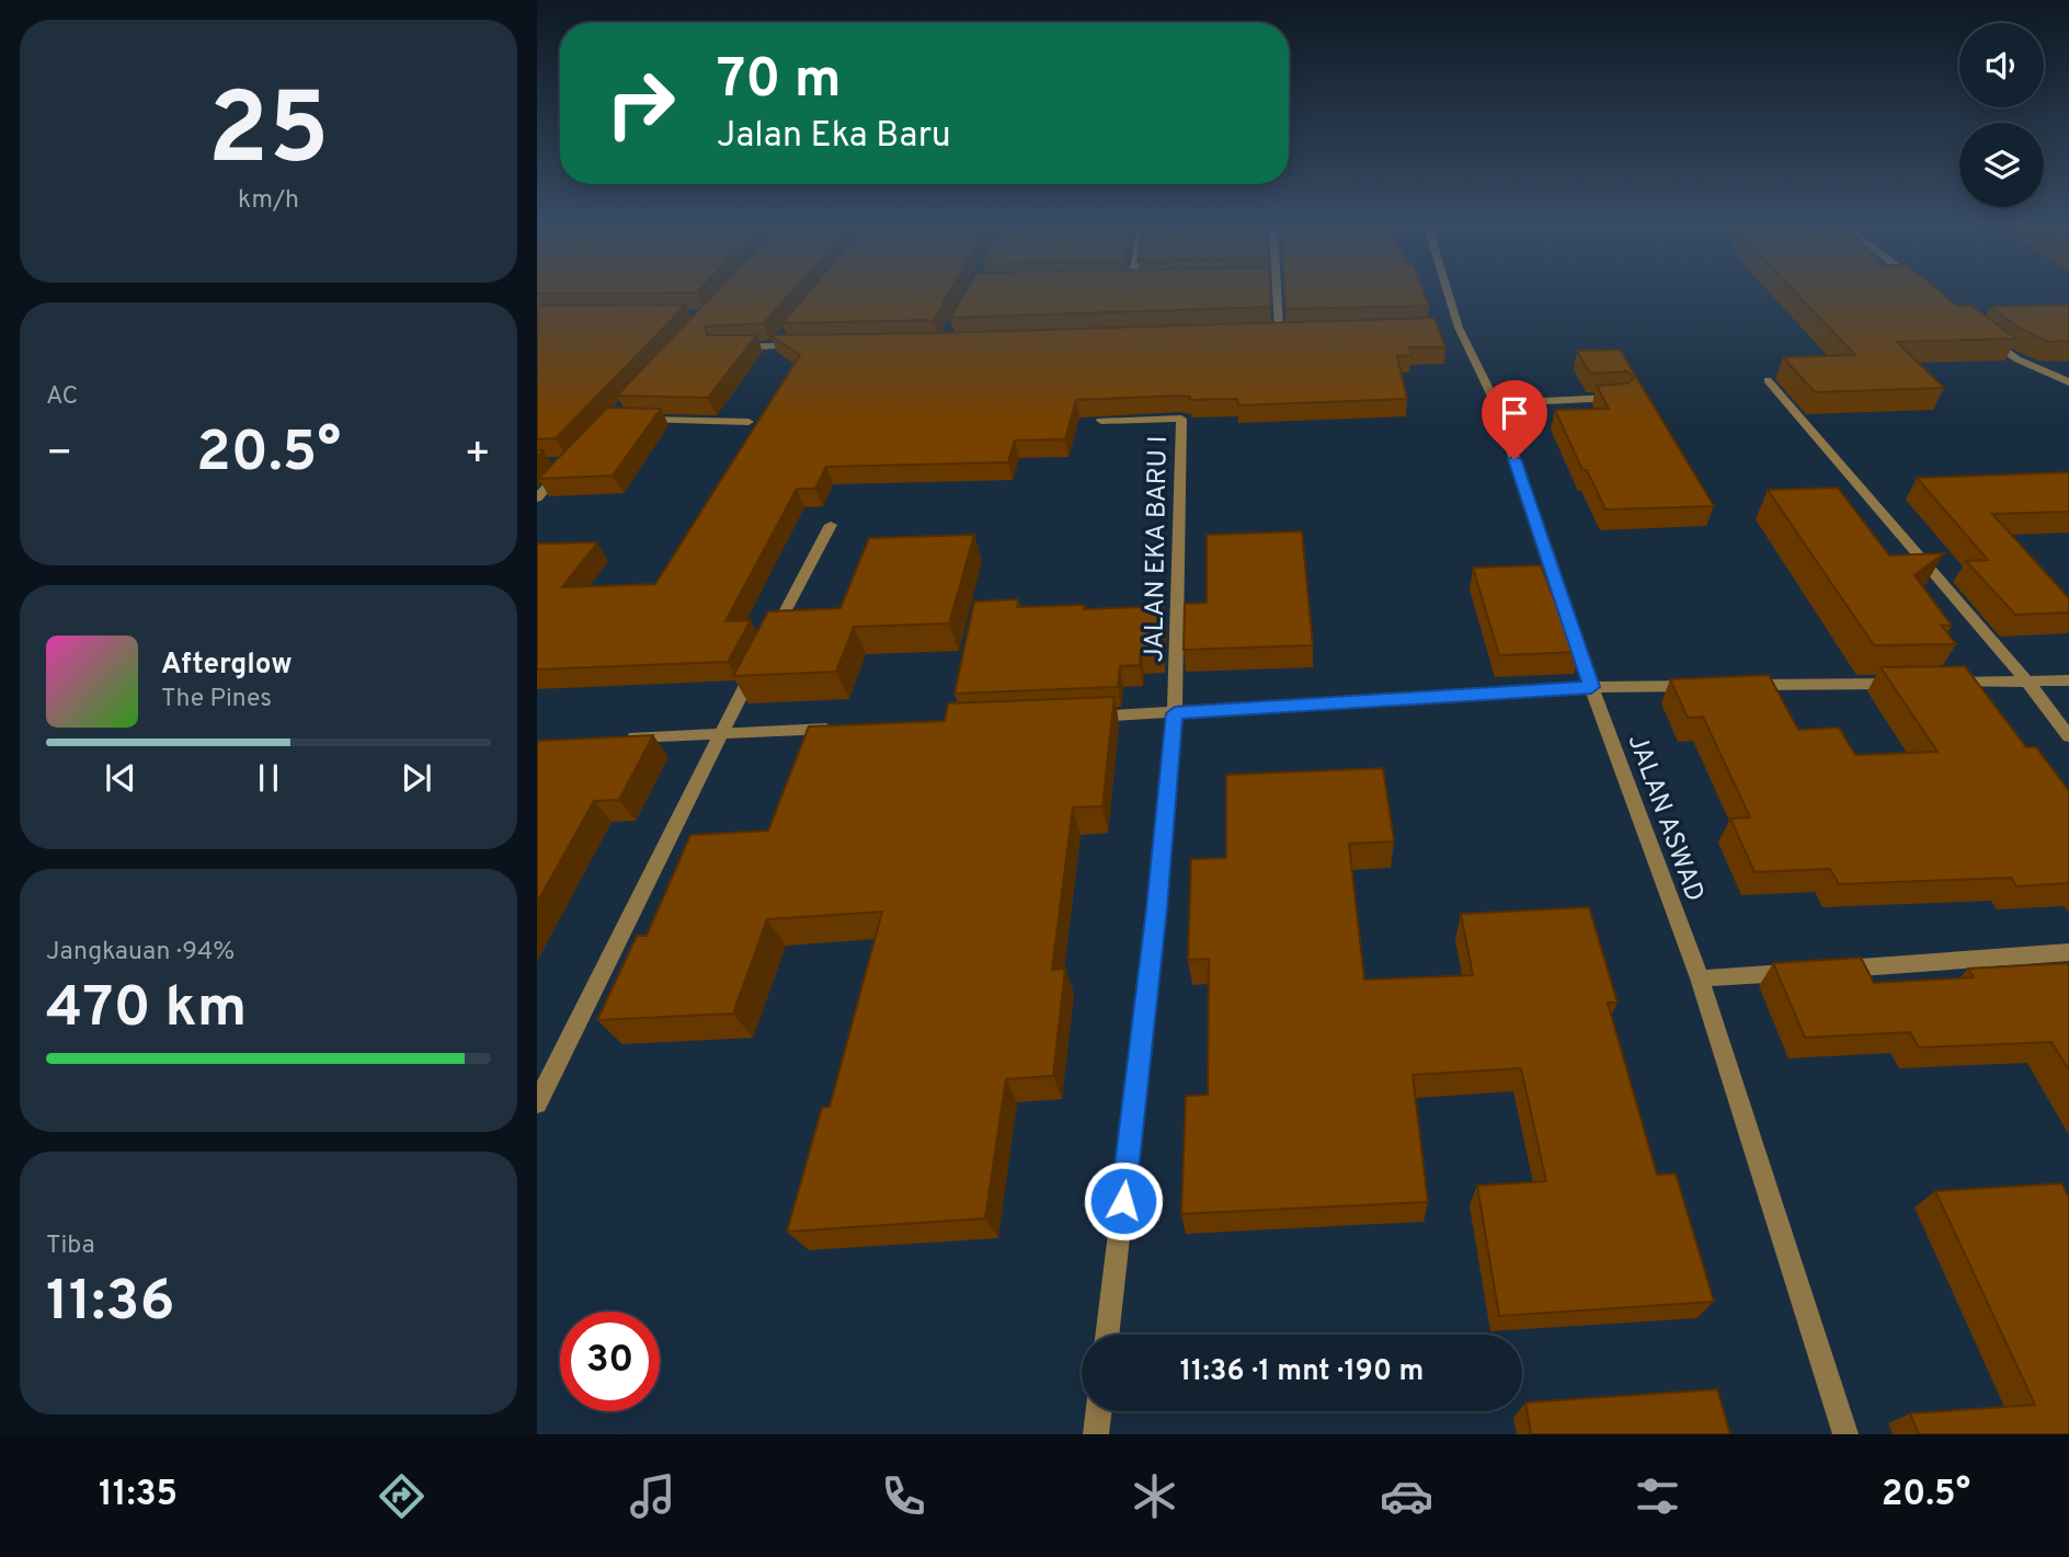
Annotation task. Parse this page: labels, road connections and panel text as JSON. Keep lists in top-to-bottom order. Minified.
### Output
{"streets":{"street":["JALAN EKA BARU I","JALAN ASWAD"]},"page":{"tile":[["25","km/h"],"AC",["Jangkauan · 94%","470 km"],["Tiba","11:36"]],"turn":["70 m","Jalan Eka Baru"],"heat":["−","20.5°","+"],"song":["Afterglow","The Pines"],"limit":"30","trip":"11:36 · 1 mnt · 190 m","tabs":["11:35","20.5°"]}}
